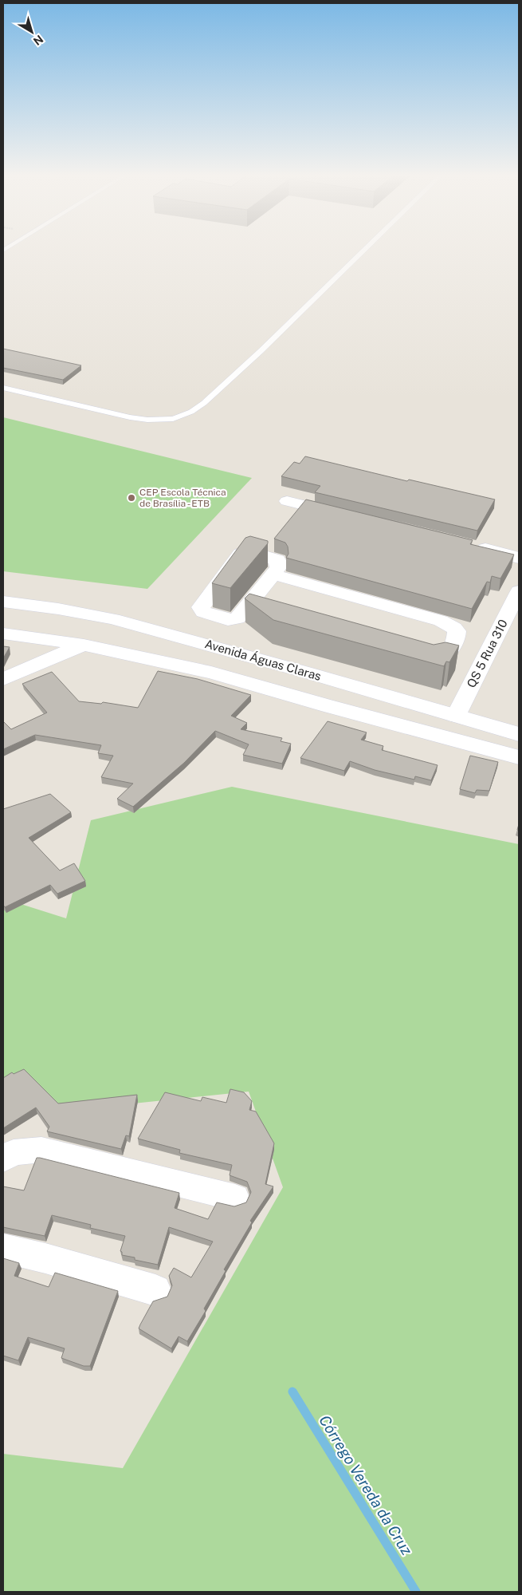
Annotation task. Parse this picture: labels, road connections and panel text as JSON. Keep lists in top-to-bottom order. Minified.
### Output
{"streets":{"street":["QS 5 Rua 310","Avenida Águas Claras"]},"crossings":[["QS 5 Rua 310","Avenida Águas Claras"]],"water":["Córrego Vereda da Cruz"],"places":["CEP Escola Técnica de Brasília - ETB"],"north":"bottom right"}
